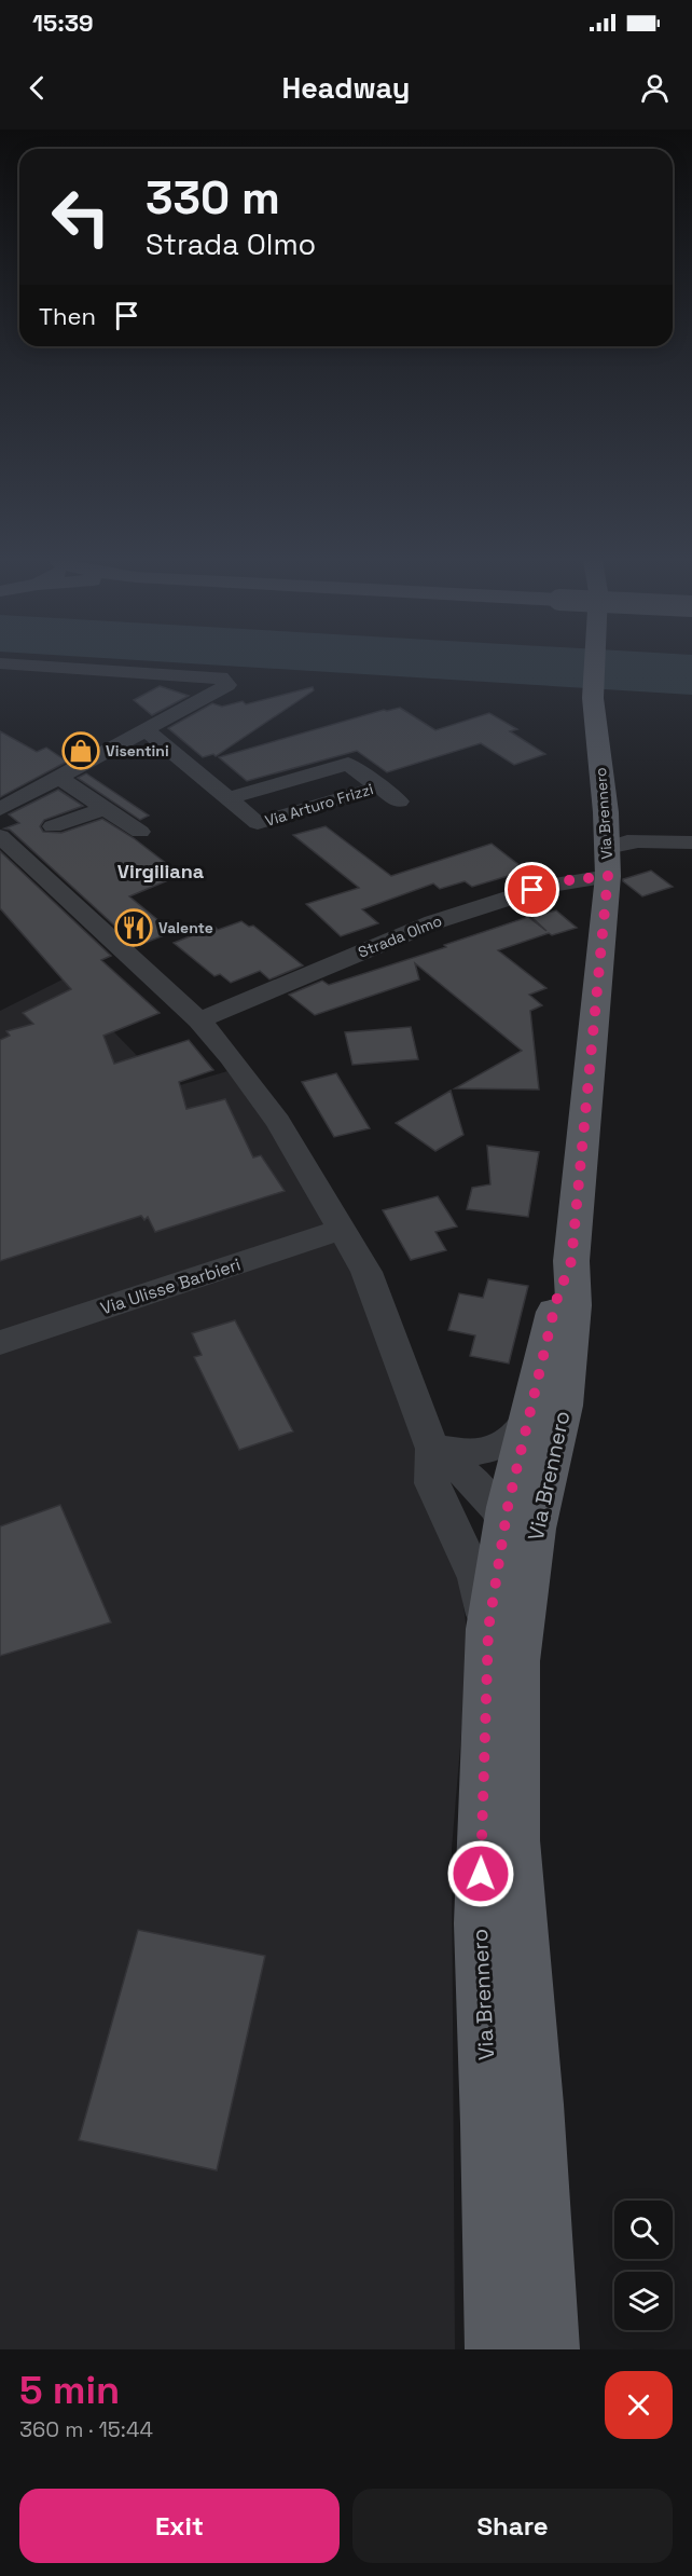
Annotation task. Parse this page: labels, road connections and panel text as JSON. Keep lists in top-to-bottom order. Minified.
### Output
{"streets":{"main road":["Via Brennero"],"street":["Via Arturo Frizzi","Strada Olmo","Via Ulisse Barbieri"]},"crossings":[["Via Brennero","Strada Olmo"]],"districts":["Virgiliana"],"places":{"shop":["Visentini"],"restaurant":["Valente"]},"page":{"status":"15:39","header":"Headway","turn":["330 m","Strada Olmo"],"then":"Then","heading":["5 min","360 m · 15:44"],"buttons":["Exit","Share"]}}
